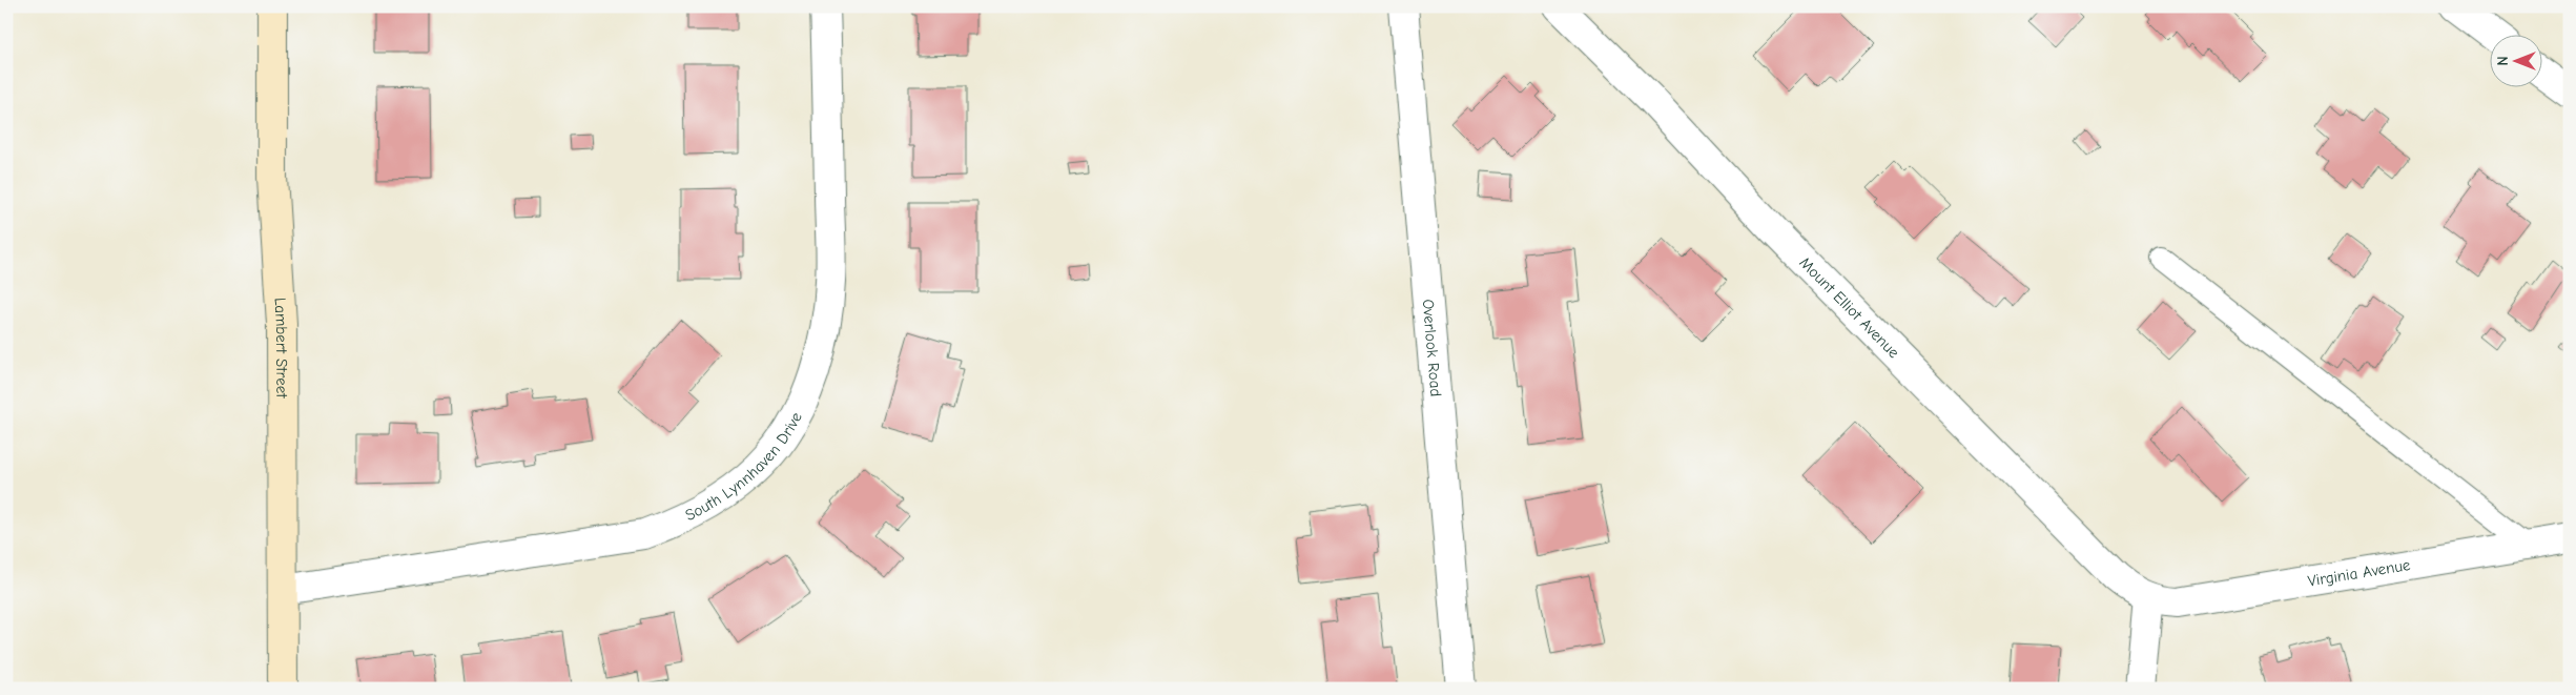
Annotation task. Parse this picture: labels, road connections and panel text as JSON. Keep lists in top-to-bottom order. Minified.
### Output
{"streets":{"street":["Mount Elliot Avenue","Lambert Street","Overlook Road","South Lynnhaven Drive","Virginia Avenue"]},"crossings":[["Mount Elliot Avenue","Virginia Avenue"],["Lambert Street","South Lynnhaven Drive"]],"north":"left"}
